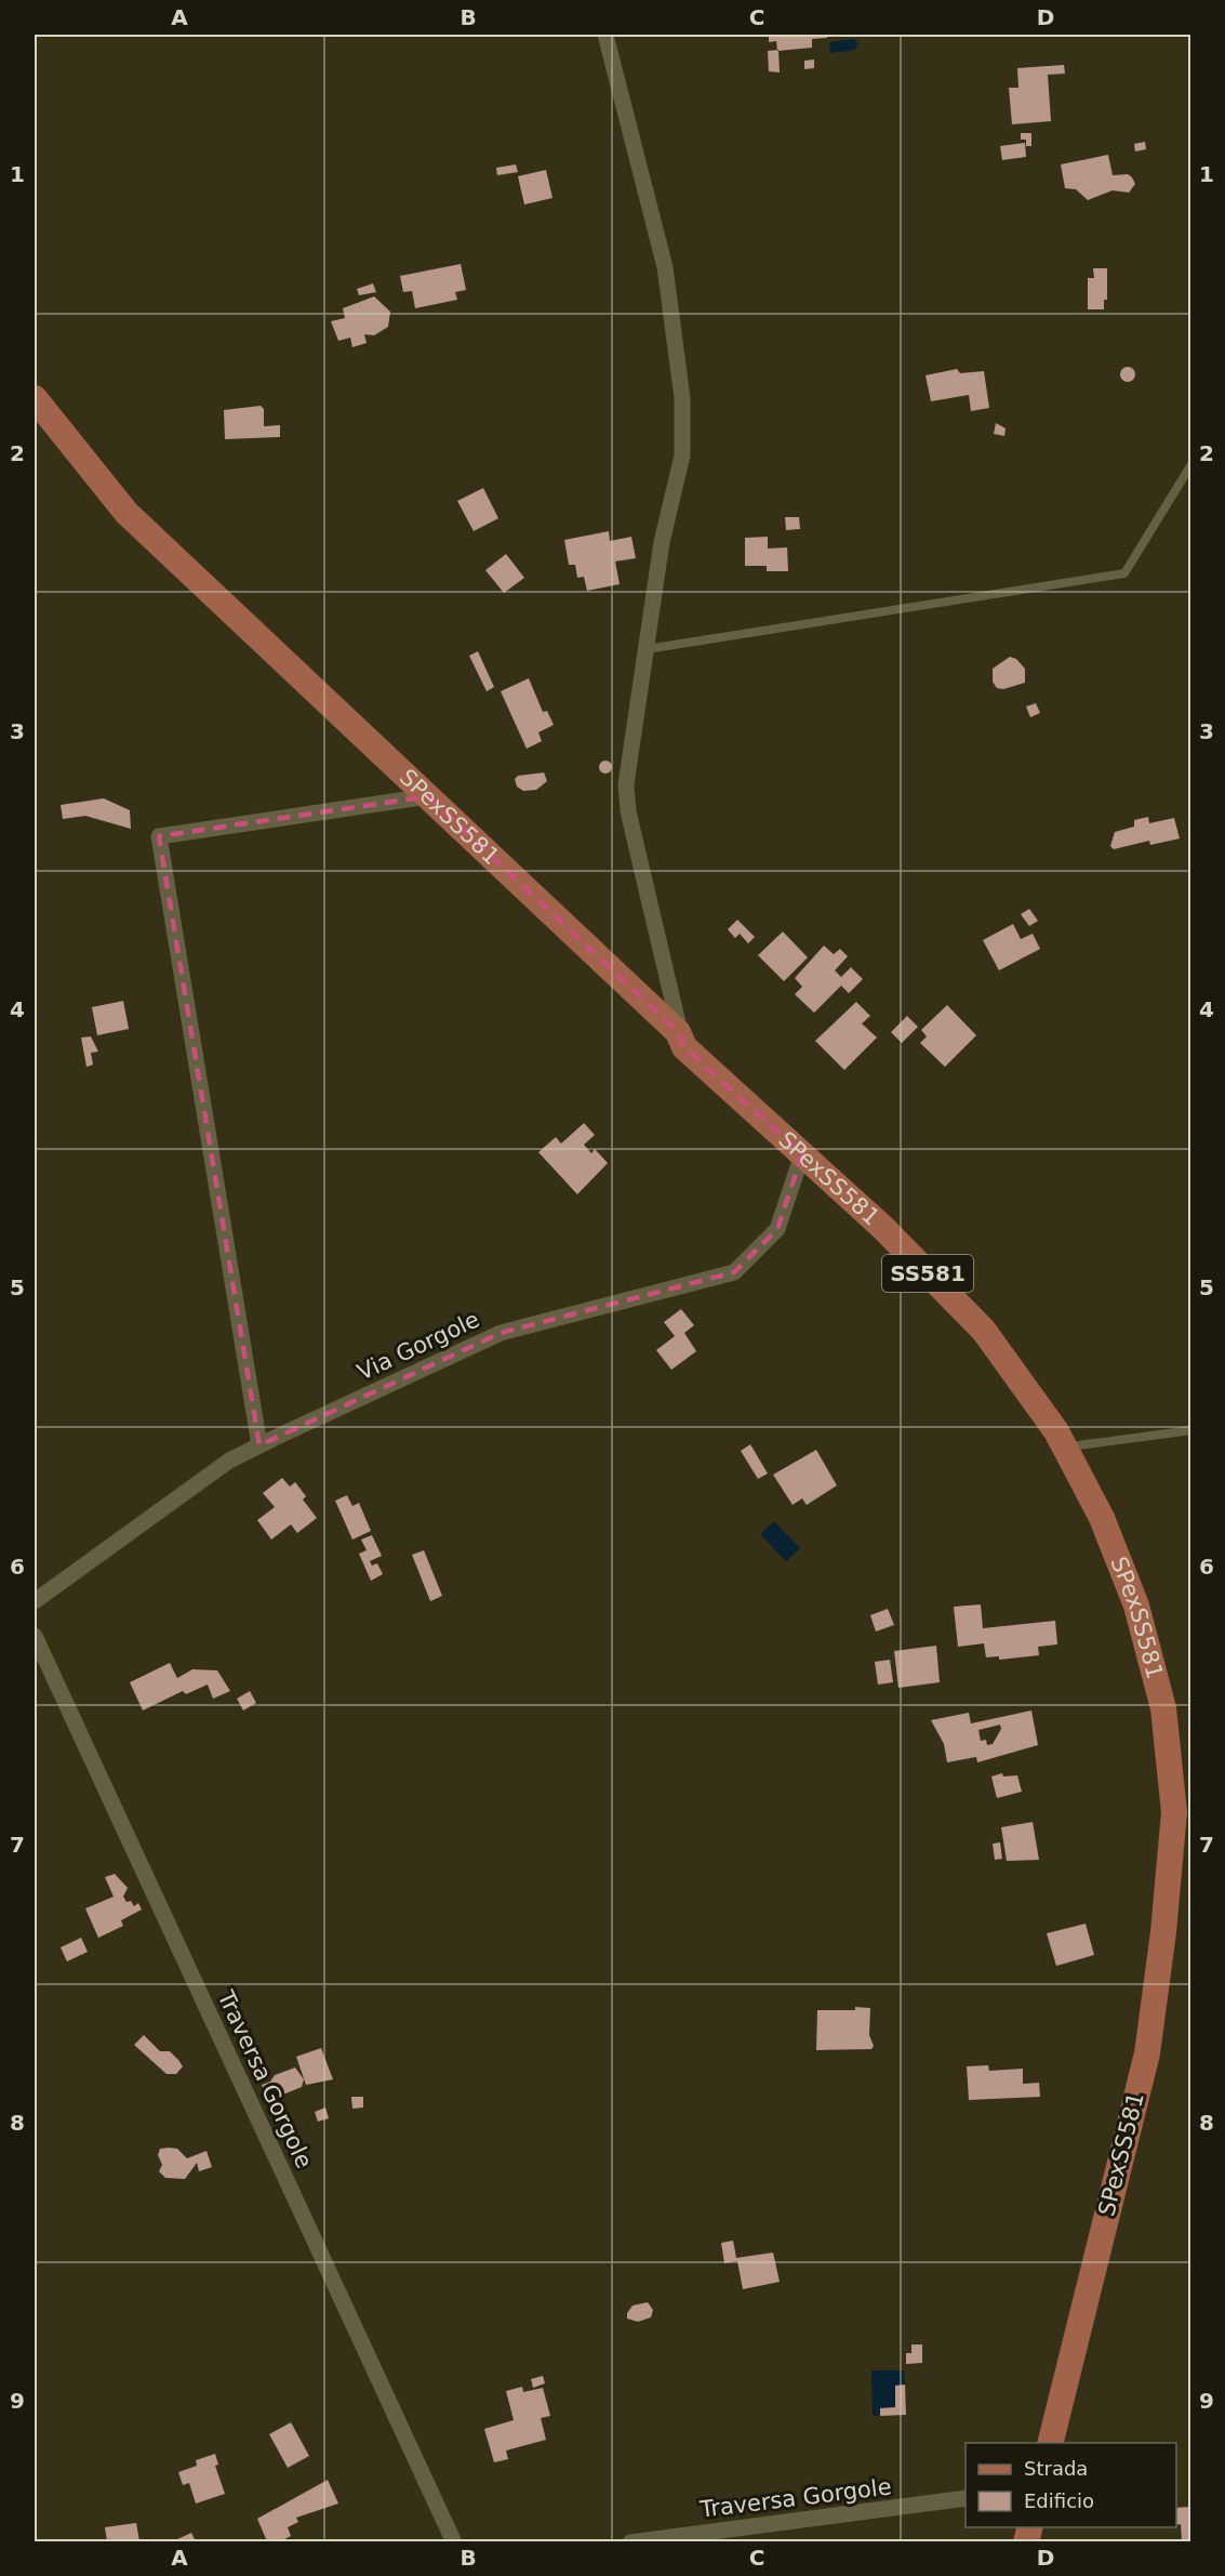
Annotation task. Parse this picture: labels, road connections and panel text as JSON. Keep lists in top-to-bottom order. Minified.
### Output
{"streets":{"main road":["SPexSS581","SS581"],"street":["Via Gorgole","Traversa Gorgole"]},"crossings":[["SPexSS581","Via Gorgole"]],"legend":["Strada","Edificio"],"grid":{"columns":["A","B","C","D"],"rows":["1","2","3","4","5","6","7","8","9"]}}
